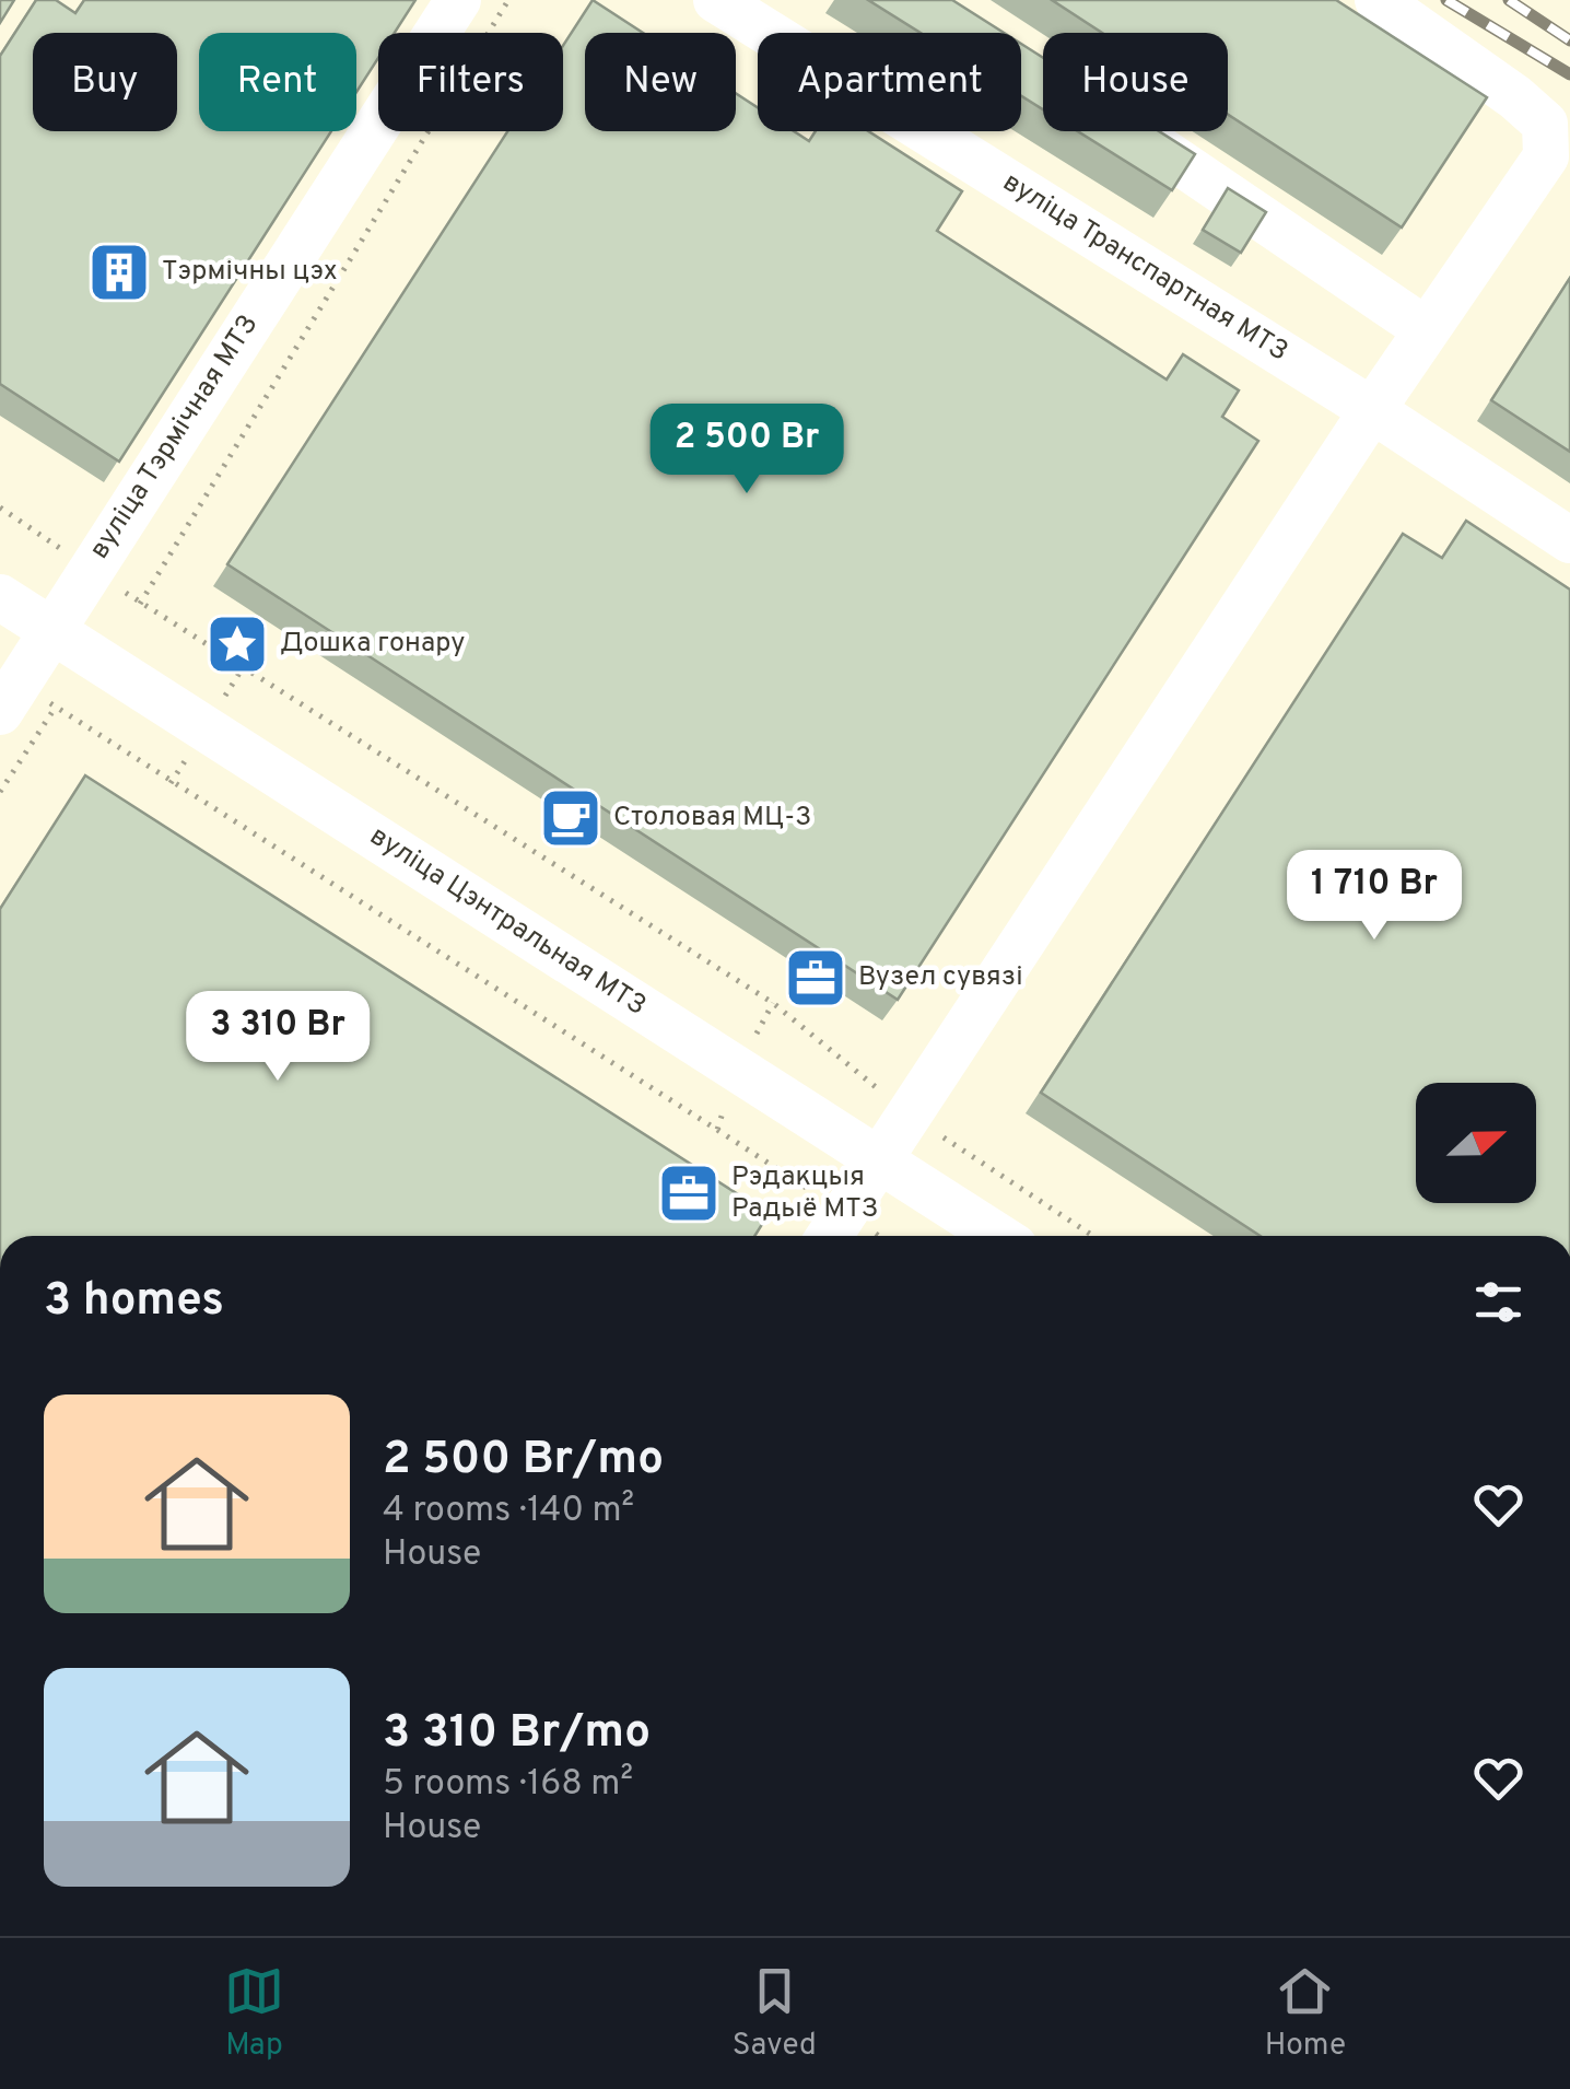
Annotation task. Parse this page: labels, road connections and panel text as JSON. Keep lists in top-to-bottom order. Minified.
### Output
{"streets":{"lane":["вуліца Транспартная МТЗ","вуліца Тэрмічная МТЗ","вуліца Цэнтральная МТЗ"]},"crossings":[["вуліца Тэрмічная МТЗ","вуліца Цэнтральная МТЗ"]],"places":{"building":["Тэрмічны цэх"],"place":["Дошка гонару"],"cafe":["Столовая МЦ-3"],"office":["Вузел сувязі","Рэдакцыя Радыё МТЗ"]},"north":"right","page":{"chip":["Buy","Rent","Filters","New","Apartment","House"],"price":["2 500 Br","1 710 Br","3 310 Br"],"heading":"3 homes","list":[{"name":"2 500 Br/mo","note":"4 rooms · 140 m² · House"},{"name":"3 310 Br/mo","note":"5 rooms · 168 m² · House"}],"tabs":["Map","Saved","Home"]}}
